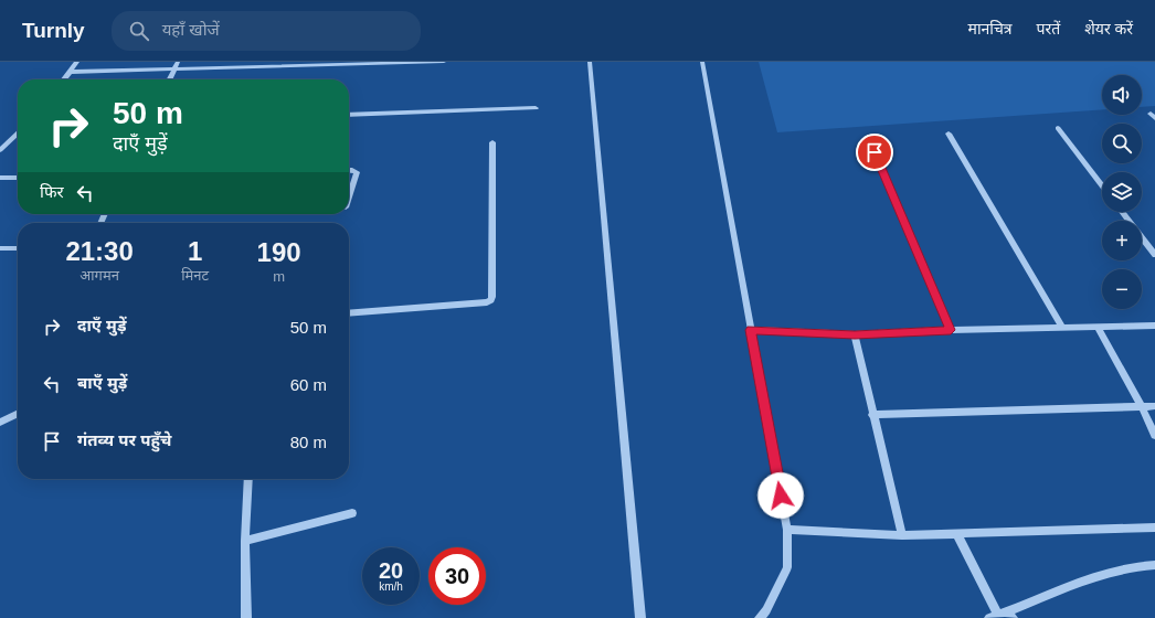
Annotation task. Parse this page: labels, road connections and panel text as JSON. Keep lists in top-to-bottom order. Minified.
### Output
{"page":{"header":"Turnly","search":"यहाँ खोजें","nav":["मानचित्र","परतें","शेयर करें"],"map_buttons":["+","−"],"turn":["50 m","दाएँ मुड़ें"],"then":"फिर","eta":["21:30","आगमन","1","मिनट","190","m"],"list":[{"name":"दाएँ मुड़ें","value":"50 m"},{"name":"बाएँ मुड़ें","value":"60 m"},{"name":"गंतव्य पर पहुँचे","value":"80 m"}],"speed":"20 km/h","limit":"30"}}
